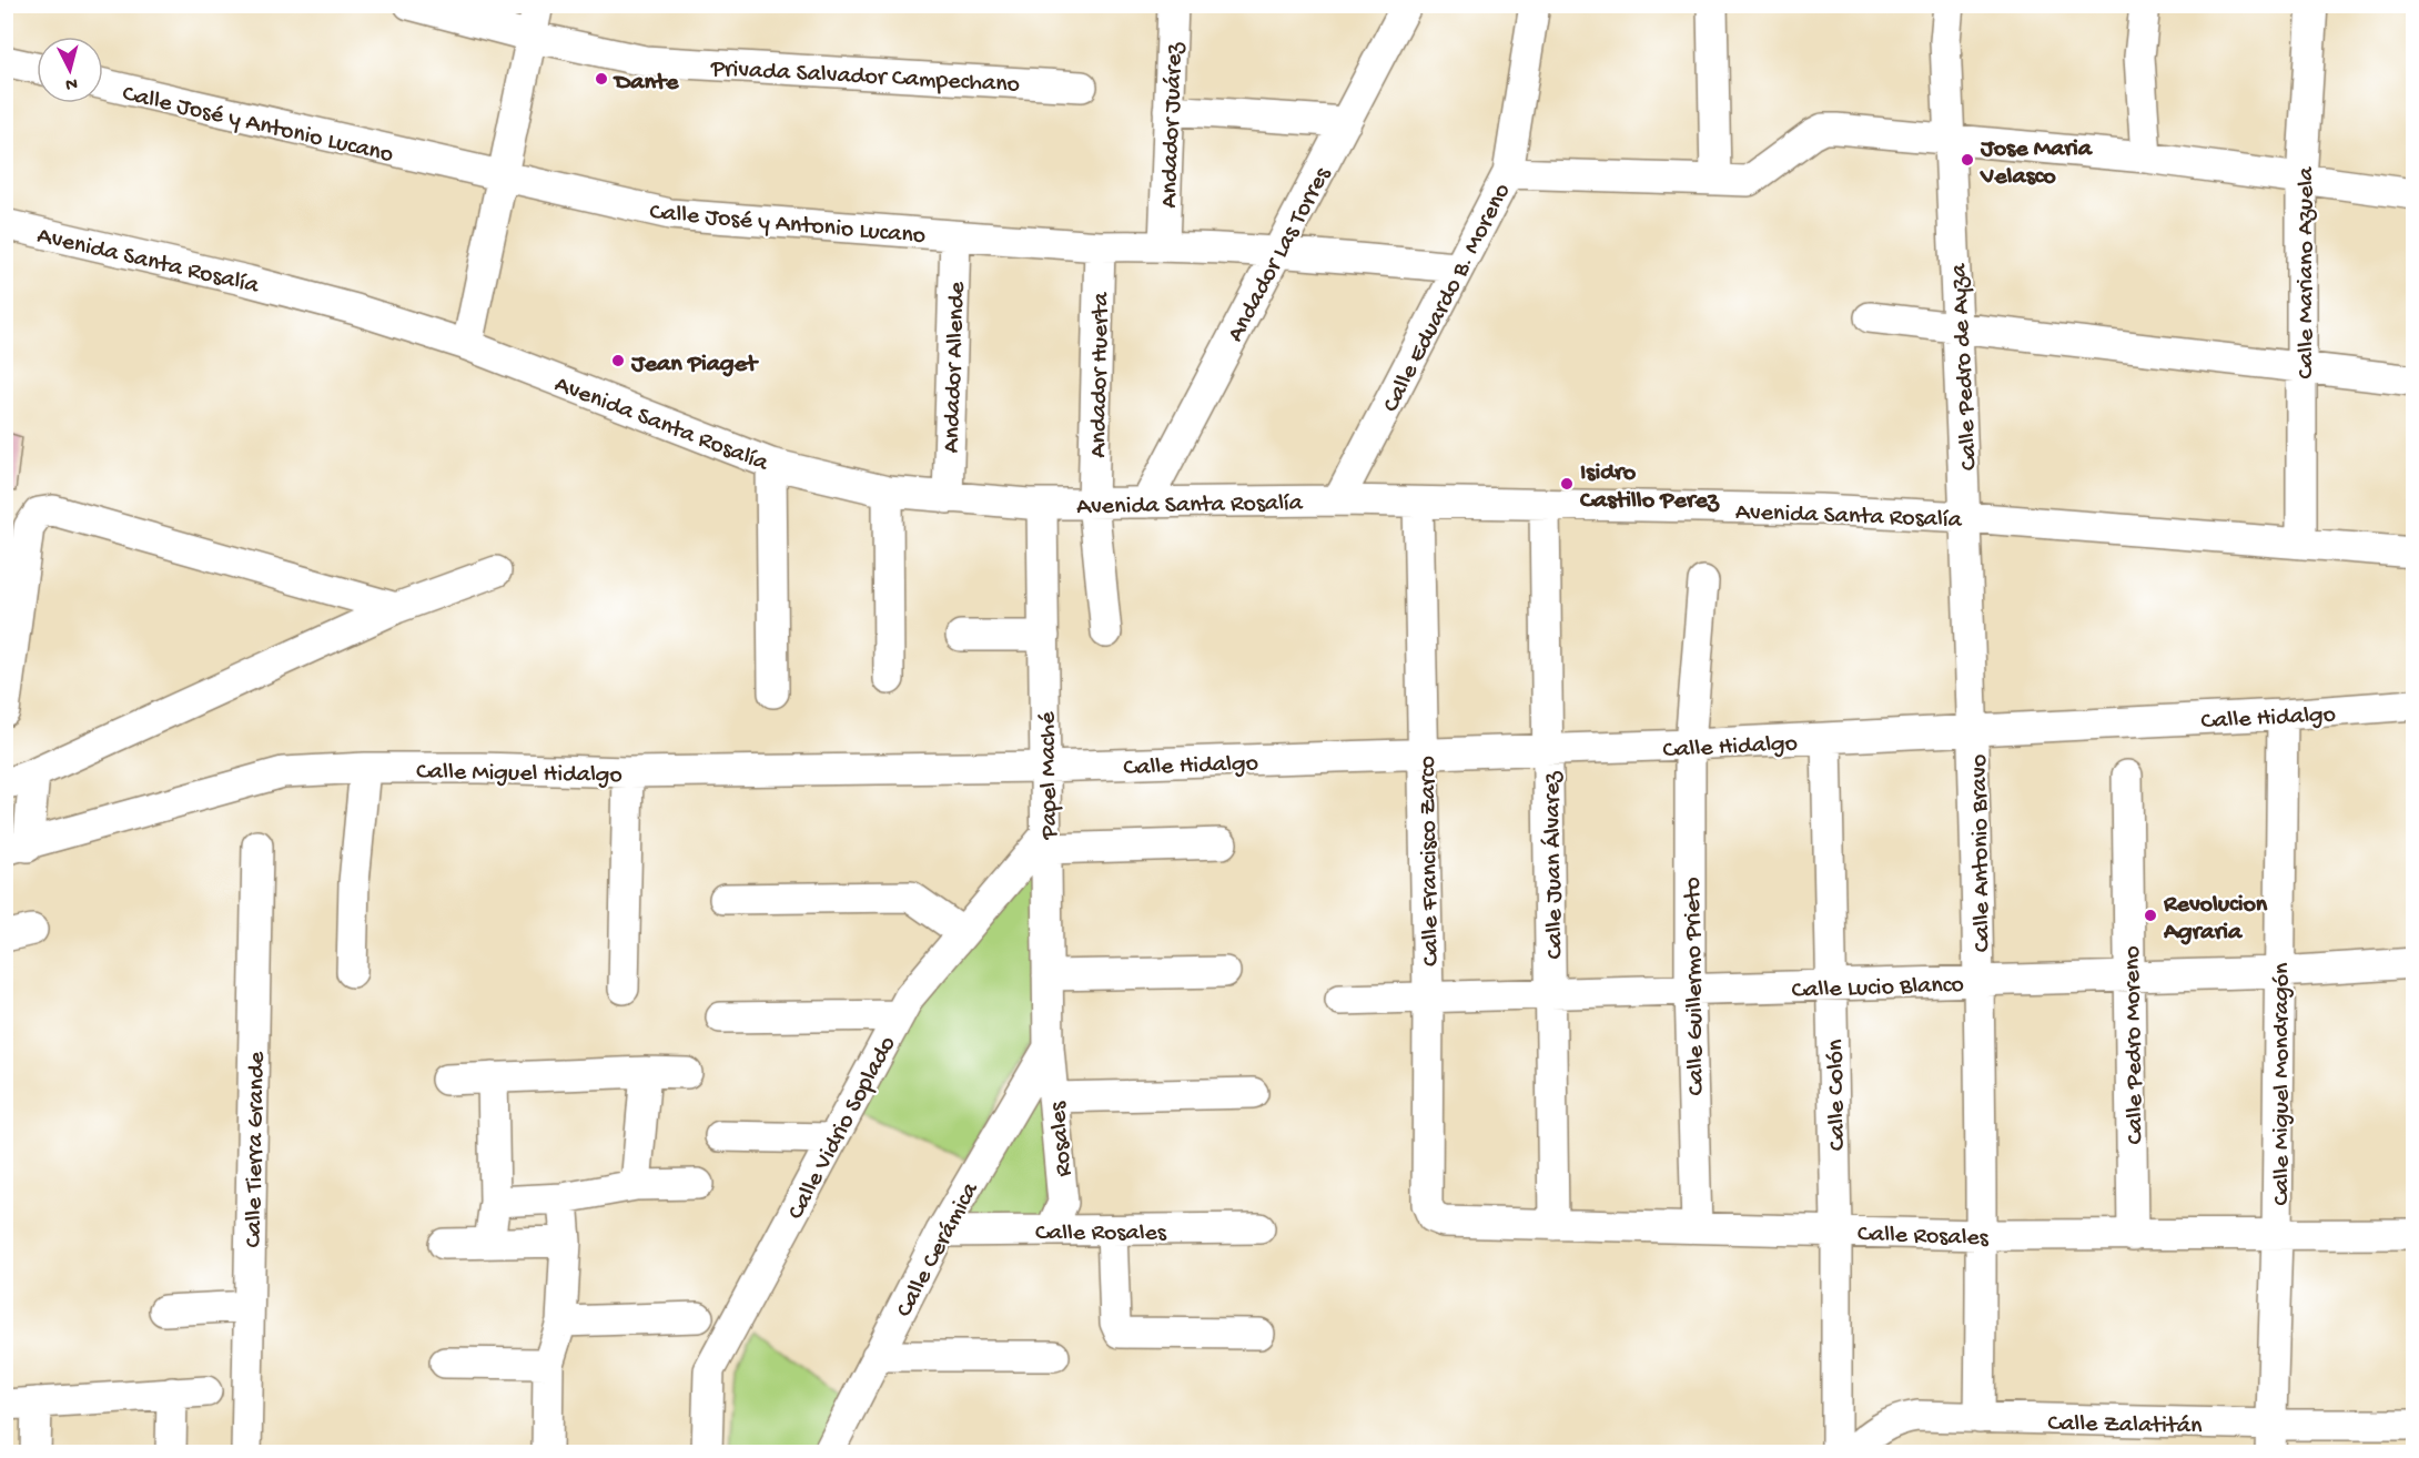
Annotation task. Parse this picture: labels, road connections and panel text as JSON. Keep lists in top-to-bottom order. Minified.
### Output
{"streets":{"street":["Privada Salvador Campechano","Calle José y Antonio Lucano","Andador Juárez","Andador Las Torres","Avenida Santa Rosalía","Calle Mariano Azuela","Calle Eduardo B. Moreno","Andador Allende","Calle Pedro de Ayza","Andador Huerta","Calle Hidalgo","Calle Miguel Hidalgo","Papel Maché","Calle Antonio Bravo","Calle Francisco Zarco","Calle Juan Álvarez","Calle Lucio Blanco","Calle Guillermo Prieto","Calle Pedro Moreno","Calle Miguel Mondragón","Calle Colón","Calle Vidrio Soplado","Rosales","Calle Tierra Grande","Calle Rosales","Calle Cerámica","Calle Zalatitán"]},"crossings":[["Calle José y Antonio Lucano","Andador Juárez"],["Calle José y Antonio Lucano","Andador Las Torres"],["Calle José y Antonio Lucano","Calle Eduardo B. Moreno"],["Calle José y Antonio Lucano","Andador Allende"],["Calle José y Antonio Lucano","Andador Huerta"],["Andador Las Torres","Avenida Santa Rosalía"],["Avenida Santa Rosalía","Calle Mariano Azuela"],["Avenida Santa Rosalía","Calle Eduardo B. Moreno"],["Avenida Santa Rosalía","Andador Allende"],["Avenida Santa Rosalía","Calle Pedro de Ayza"],["Avenida Santa Rosalía","Andador Huerta"],["Avenida Santa Rosalía","Papel Maché"],["Avenida Santa Rosalía","Calle Francisco Zarco"],["Avenida Santa Rosalía","Calle Juan Álvarez"],["Calle Pedro de Ayza","Calle Hidalgo"],["Calle Pedro de Ayza","Calle Antonio Bravo"],["Calle Hidalgo","Calle Miguel Hidalgo"],["Calle Hidalgo","Papel Maché"],["Calle Hidalgo","Calle Antonio Bravo"],["Calle Hidalgo","Calle Francisco Zarco"],["Calle Hidalgo","Calle Juan Álvarez"],["Calle Hidalgo","Calle Guillermo Prieto"],["Calle Hidalgo","Calle Miguel Mondragón"],["Calle Hidalgo","Calle Colón"],["Calle Miguel Hidalgo","Papel Maché"],["Papel Maché","Calle Vidrio Soplado"],["Papel Maché","Rosales"],["Papel Maché","Calle Cerámica"],["Calle Antonio Bravo","Calle Lucio Blanco"],["Calle Antonio Bravo","Calle Rosales"],["Calle Antonio Bravo","Calle Zalatitán"],["Calle Francisco Zarco","Calle Lucio Blanco"],["Calle Francisco Zarco","Calle Rosales"],["Calle Juan Álvarez","Calle Lucio Blanco"],["Calle Juan Álvarez","Calle Rosales"],["Calle Lucio Blanco","Calle Guillermo Prieto"],["Calle Lucio Blanco","Calle Pedro Moreno"],["Calle Lucio Blanco","Calle Miguel Mondragón"],["Calle Lucio Blanco","Calle Colón"],["Calle Guillermo Prieto","Calle Rosales"],["Calle Pedro Moreno","Calle Rosales"],["Calle Miguel Mondragón","Calle Rosales"],["Calle Miguel Mondragón","Calle Zalatitán"],["Calle Colón","Calle Rosales"],["Rosales","Calle Rosales"],["Rosales","Calle Cerámica"],["Calle Rosales","Calle Cerámica"]],"places":["Dante","Jose Maria Velasco","Jean Piaget","Isidro Castillo Perez","Revolucion Agraria"],"north":"bottom"}
